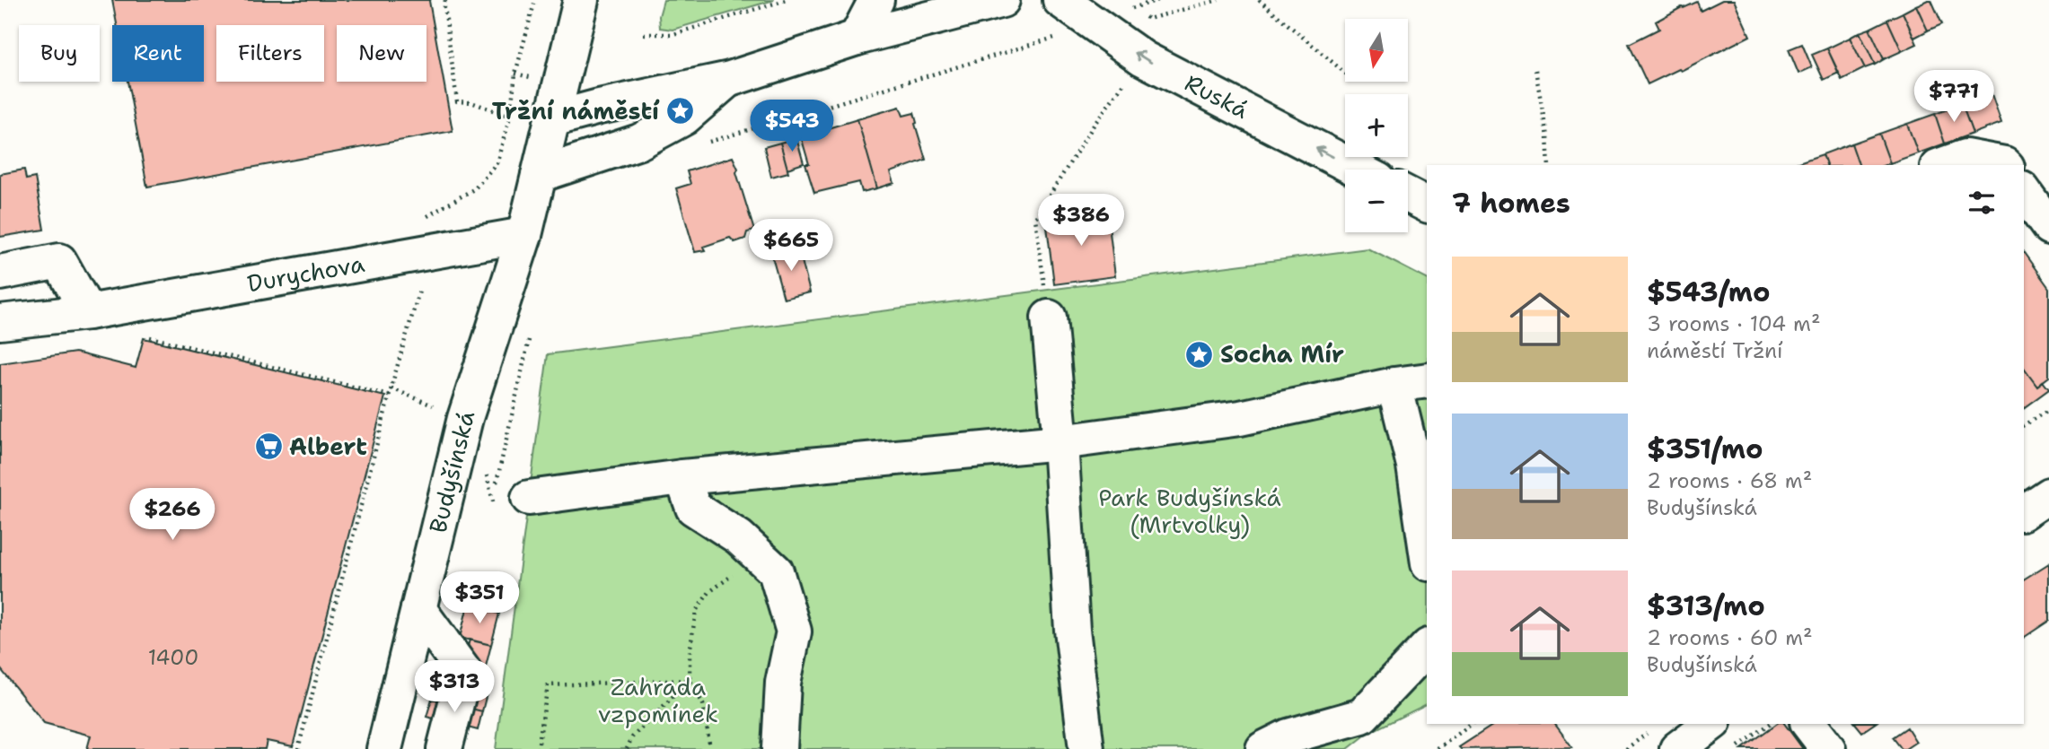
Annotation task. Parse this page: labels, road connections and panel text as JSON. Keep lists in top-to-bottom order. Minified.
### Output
{"streets":{"street":["Ruská","Durychova","Budyšínská"]},"crossings":[["Durychova","Budyšínská"]],"one_way":["Ruská"],"parks":["Park Budyšínská (Mrtvolky)","Zahrada vzpomínek"],"places":{"place":["Tržní náměstí","Socha Mír"],"supermarket":["Albert"]},"house_numbers":["1400"],"north":"bottom","page":{"map_buttons":["+","−"],"chip":["Buy","Rent","Filters","New"],"price":["$771","$543","$386","$665","$266","$351","$313"],"heading":"7 homes","list":[{"name":"$543/mo","note":"3 rooms · 104 m² · náměstí Tržní"},{"name":"$351/mo","note":"2 rooms · 68 m² · Budyšínská"},{"name":"$313/mo","note":"2 rooms · 60 m² · Budyšínská"}]}}
